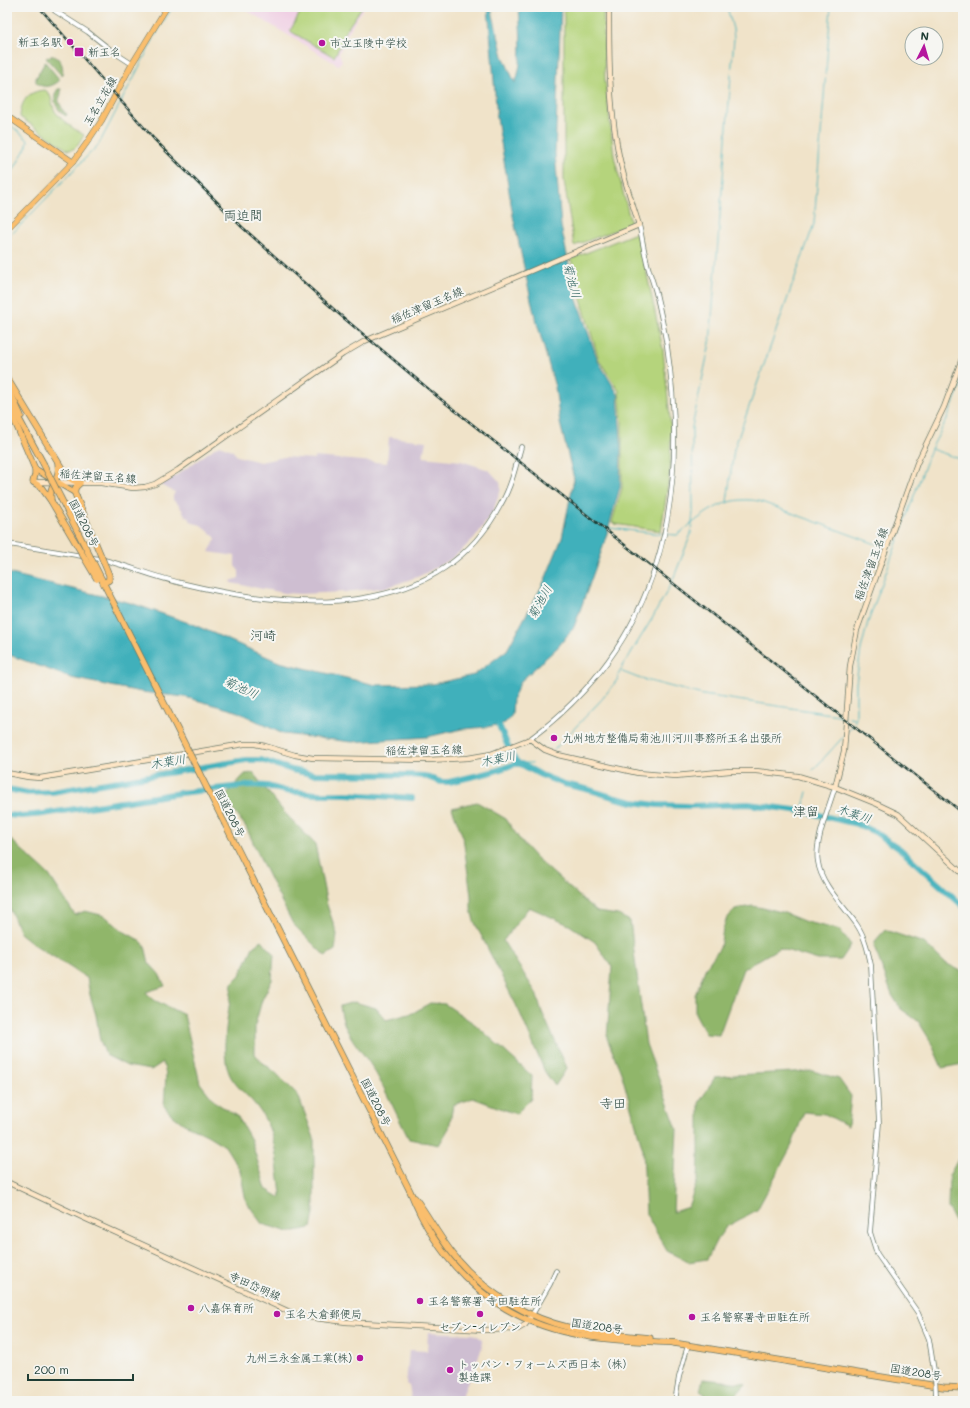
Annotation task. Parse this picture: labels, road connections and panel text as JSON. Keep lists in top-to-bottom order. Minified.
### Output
{"streets":{"highway":["国道208号"],"main road":["玉名立花線","稲佐津留玉名線","寺田岱明線"]},"crossings":[["国道208号","寺田岱明線"]],"districts":["両迫間","河崎","津留","寺田"],"water":["菊池川","木葉川"],"places":{"other":["新玉名駅","市立玉陵中学校","九州地方整備局菊池川河川事務所玉名出張所","玉名警察署 寺田駐在所","八嘉保育所","玉名大倉郵便局","セブン-イレブン","玉名警察署寺田駐在所","九州三永金属工業(株)","トッパン・フォームズ西日本（株） 製造課"],"transit":["新玉名"]},"scale_bar":"200 m","north":"top"}
